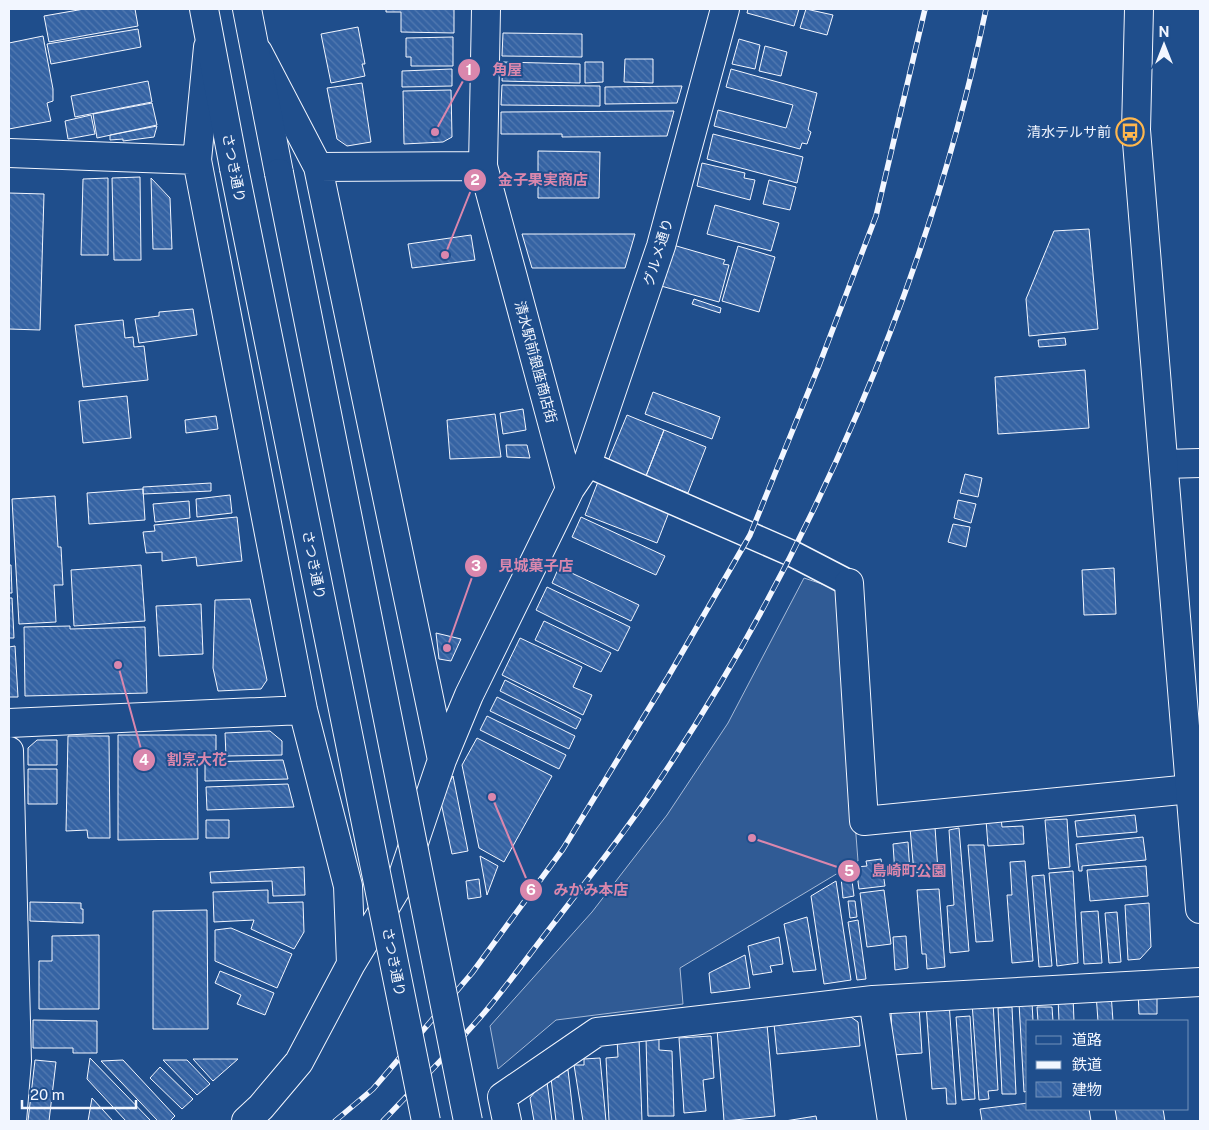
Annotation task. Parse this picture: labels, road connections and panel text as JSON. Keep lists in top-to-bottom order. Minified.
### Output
{"streets":{"main road":["さつき通り","グルメ通り","清水駅前銀座商店街"]},"crossings":[["グルメ通り","清水駅前銀座商店街"]],"places":{"other":["角屋","金子果実商店","見城菓子店","割烹大花","みかみ本店","島崎町公園"],"bus stop":["清水テルサ前"]},"legend":["道路","鉄道","建物"],"scale_bar":"20 m","north":"top"}
